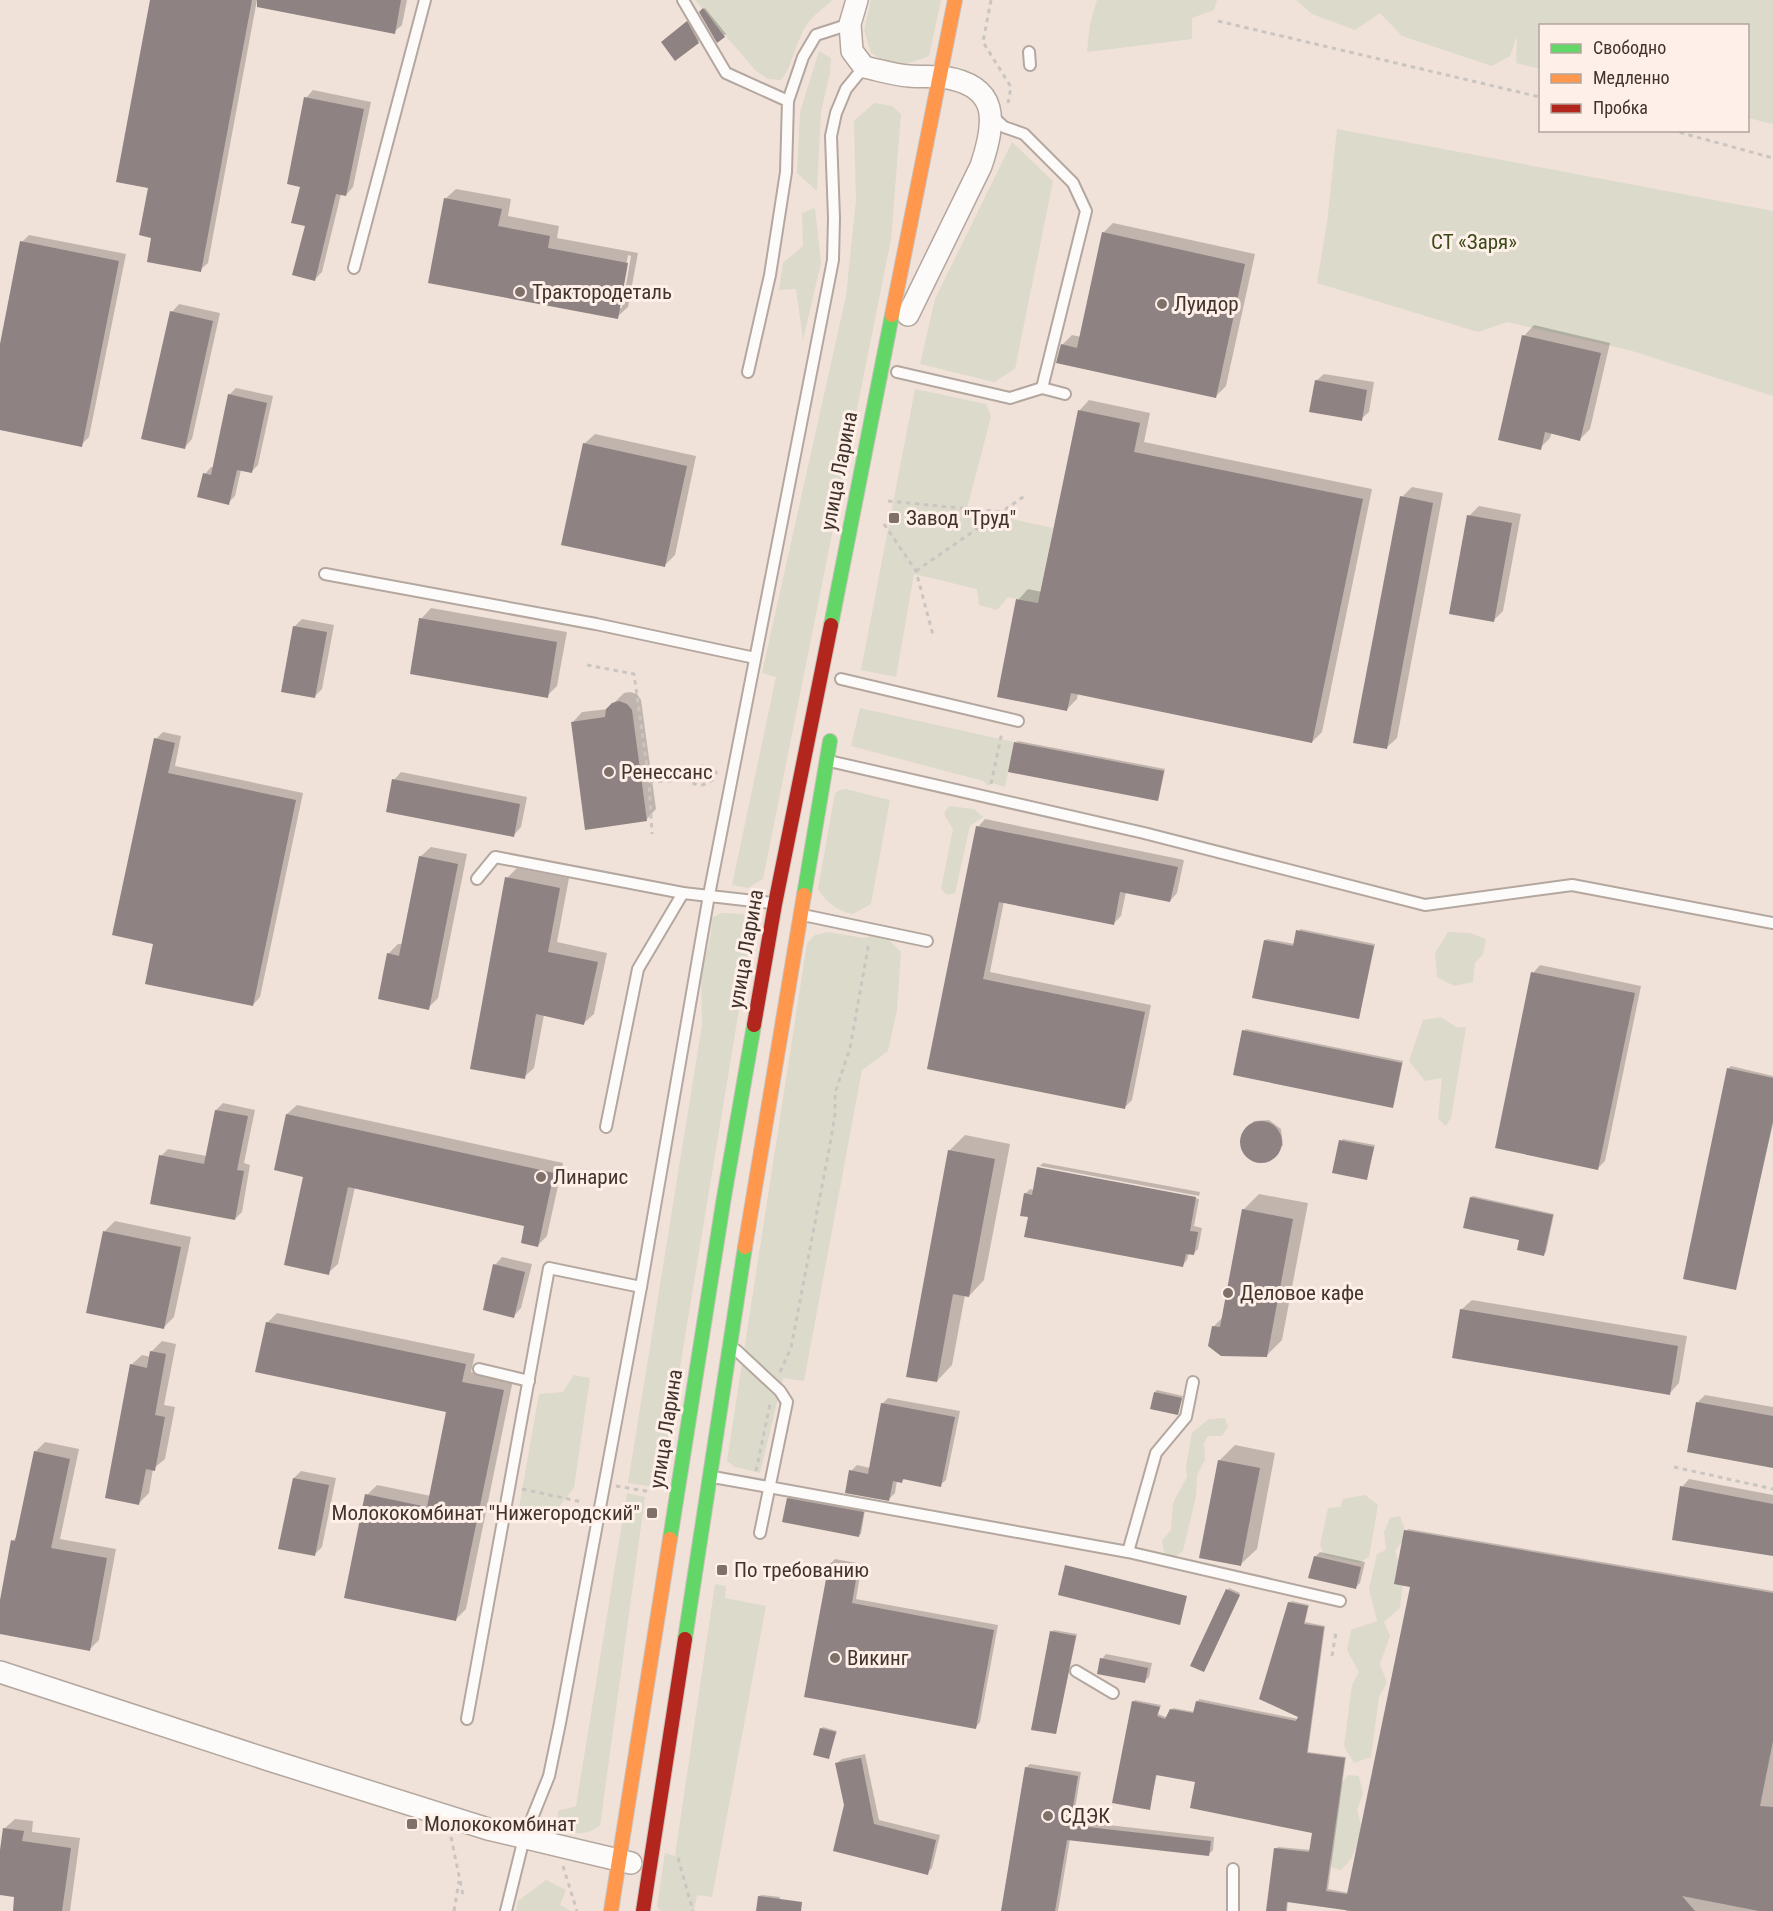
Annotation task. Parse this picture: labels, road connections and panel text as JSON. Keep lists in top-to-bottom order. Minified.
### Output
{"streets":{"main road":["улица Ларина"]},"parks":["СТ «Заря»"],"places":{"other":["Трактородеталь","Луидор","Ренессанс","Линарис","Деловое кафе","Викинг","СДЭК"],"transit":["Завод \"Труд\"","Молококомбинат \"Нижегородский\"","По требованию","Молококомбинат"]},"legend":["Свободно","Медленно","Пробка"]}
